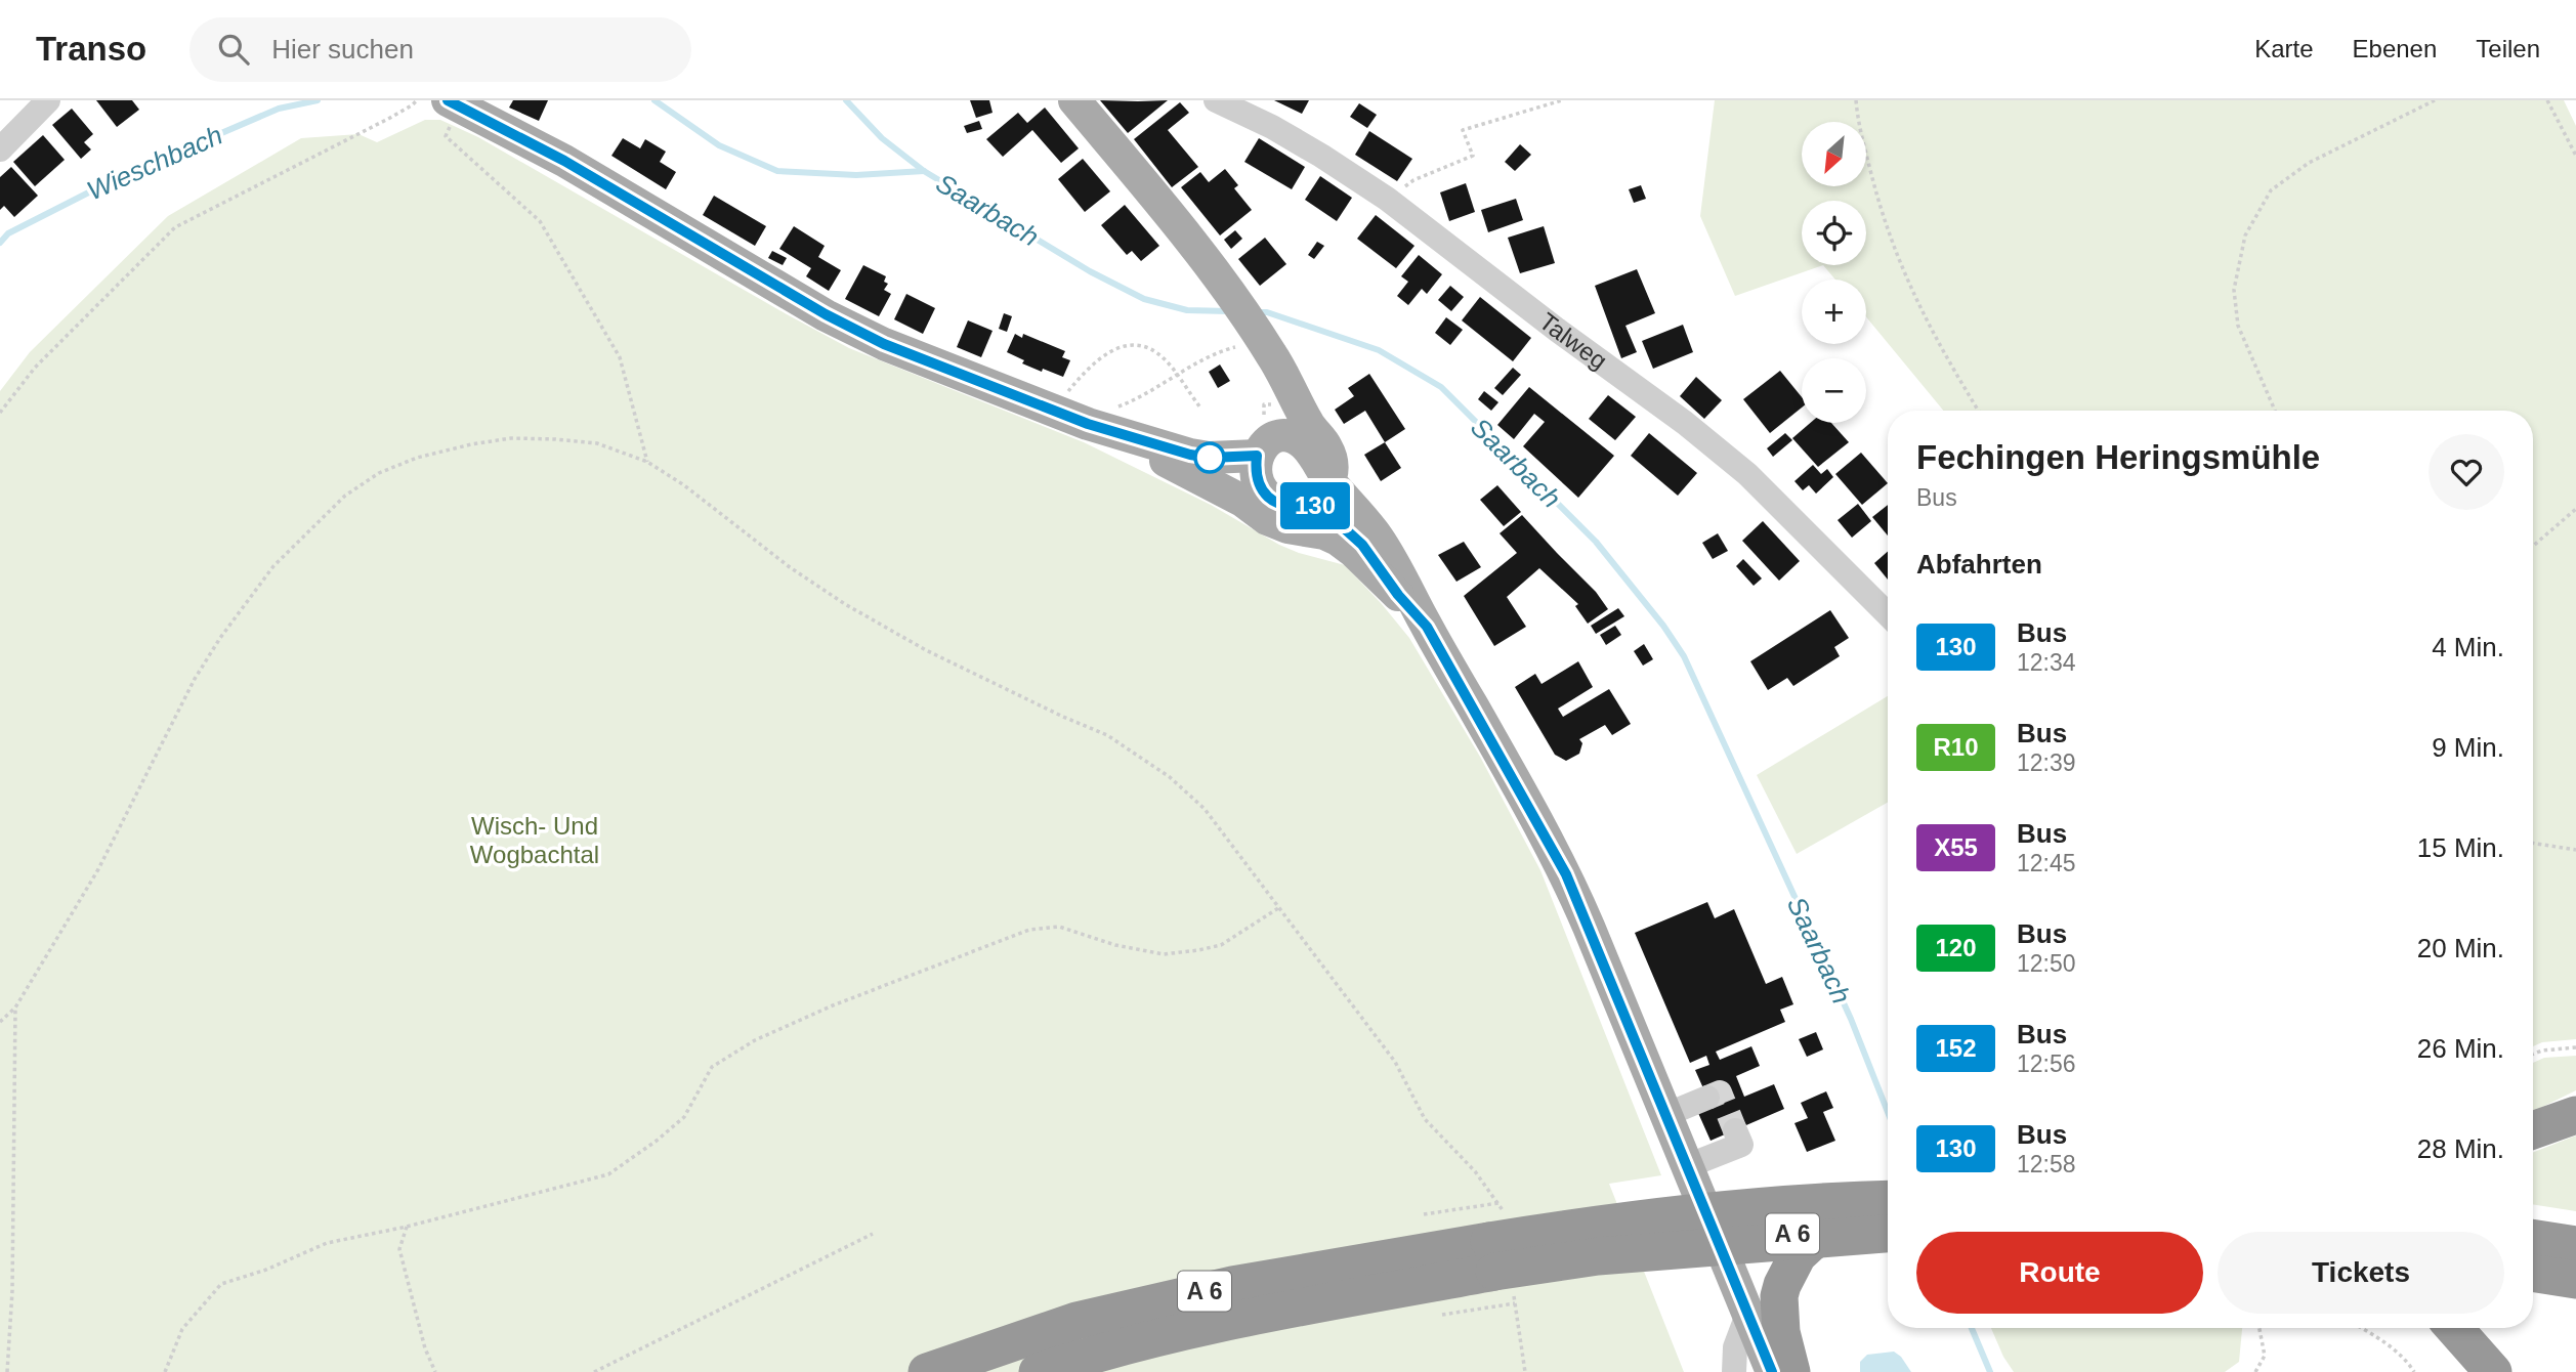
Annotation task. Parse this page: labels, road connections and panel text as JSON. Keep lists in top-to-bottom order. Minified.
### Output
{"streets":{"highway":["A 6"],"street":["Talweg"]},"water":["Wieschbach","Saarbach"],"parks":["Wisch- Und Wogbachtal"],"lines":["bus line 130"],"north":"bottom left","page":{"header":"Transo","search":"Hier suchen","nav":["Karte","Ebenen","Teilen"],"on_map":"130","map_buttons":["+","−"],"heading":[["Fechingen Heringsmühle","Bus"],"Abfahrten"],"list":[{"mark":"130","name":"Bus","note":"12:34","value":"4 Min."},{"mark":"R10","name":"Bus","note":"12:39","value":"9 Min."},{"mark":"X55","name":"Bus","note":"12:45","value":"15 Min."},{"mark":"120","name":"Bus","note":"12:50","value":"20 Min."},{"mark":"152","name":"Bus","note":"12:56","value":"26 Min."},{"mark":"130","name":"Bus","note":"12:58","value":"28 Min."}],"buttons":["Route","Tickets"]}}
